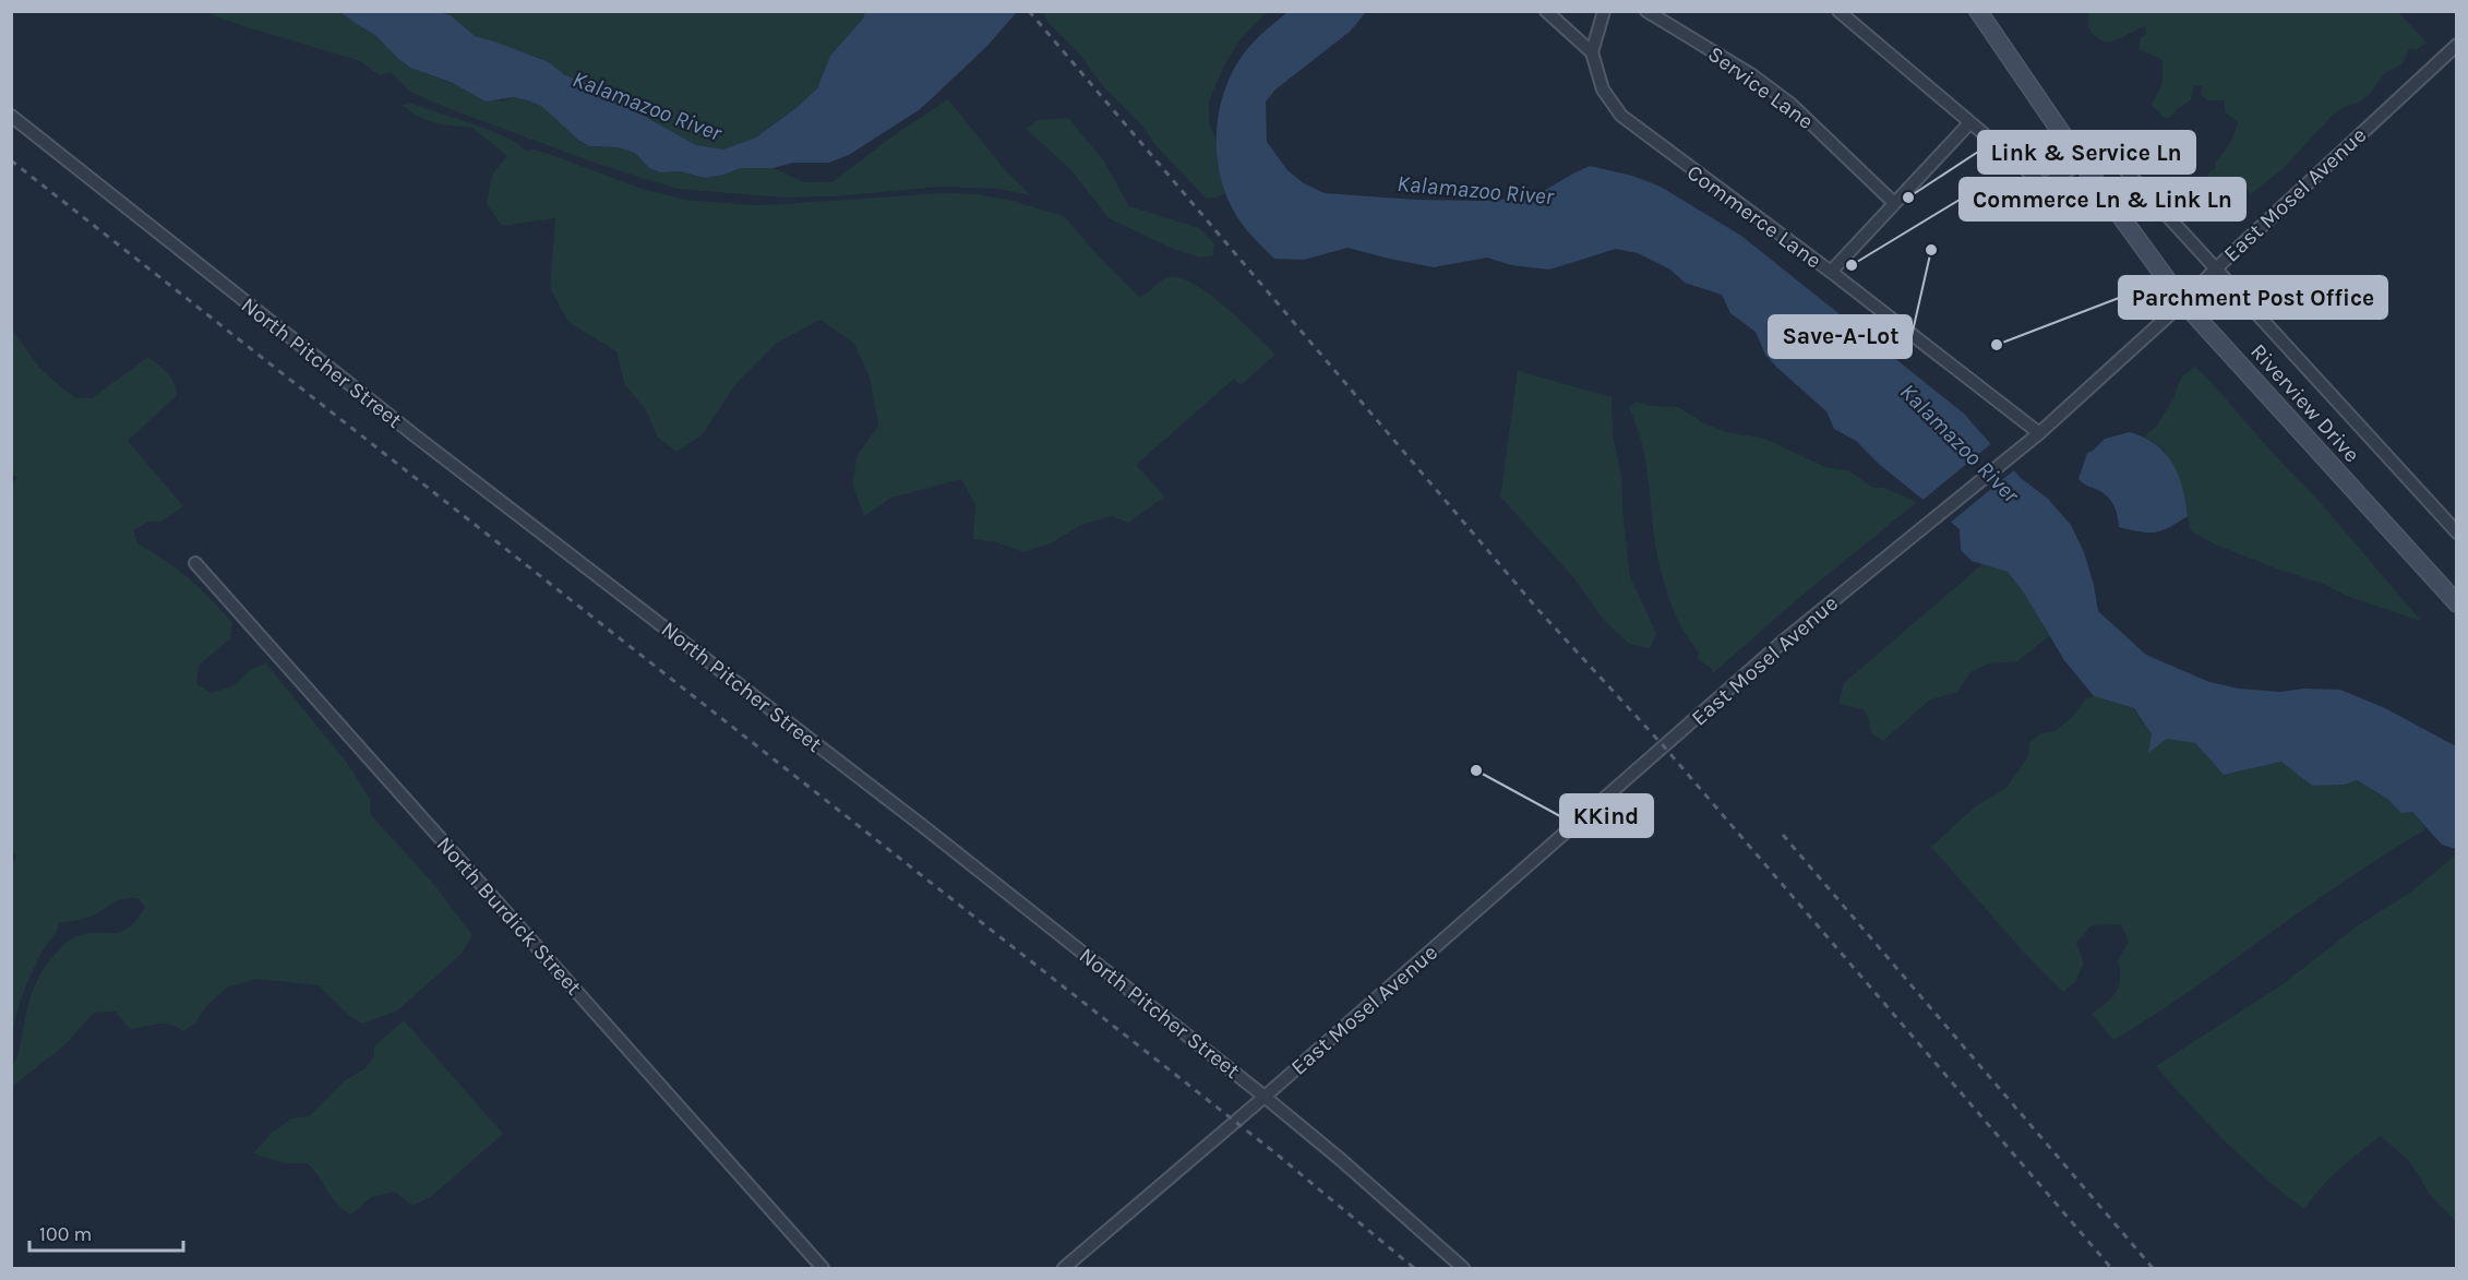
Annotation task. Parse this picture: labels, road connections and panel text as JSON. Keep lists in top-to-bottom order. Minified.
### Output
{"streets":{"street":["Service Lane","East Mosel Avenue","Commerce Lane","North Pitcher Street","Riverview Drive","North Burdick Street"]},"crossings":[["East Mosel Avenue","Commerce Lane"],["East Mosel Avenue","North Pitcher Street"],["East Mosel Avenue","Riverview Drive"]],"water":["Kalamazoo River"],"places":["Link & Service Ln","Save-A-Lot","Commerce Ln & Link Ln","Parchment Post Office","KKind"],"scale_bar":"100 m"}
